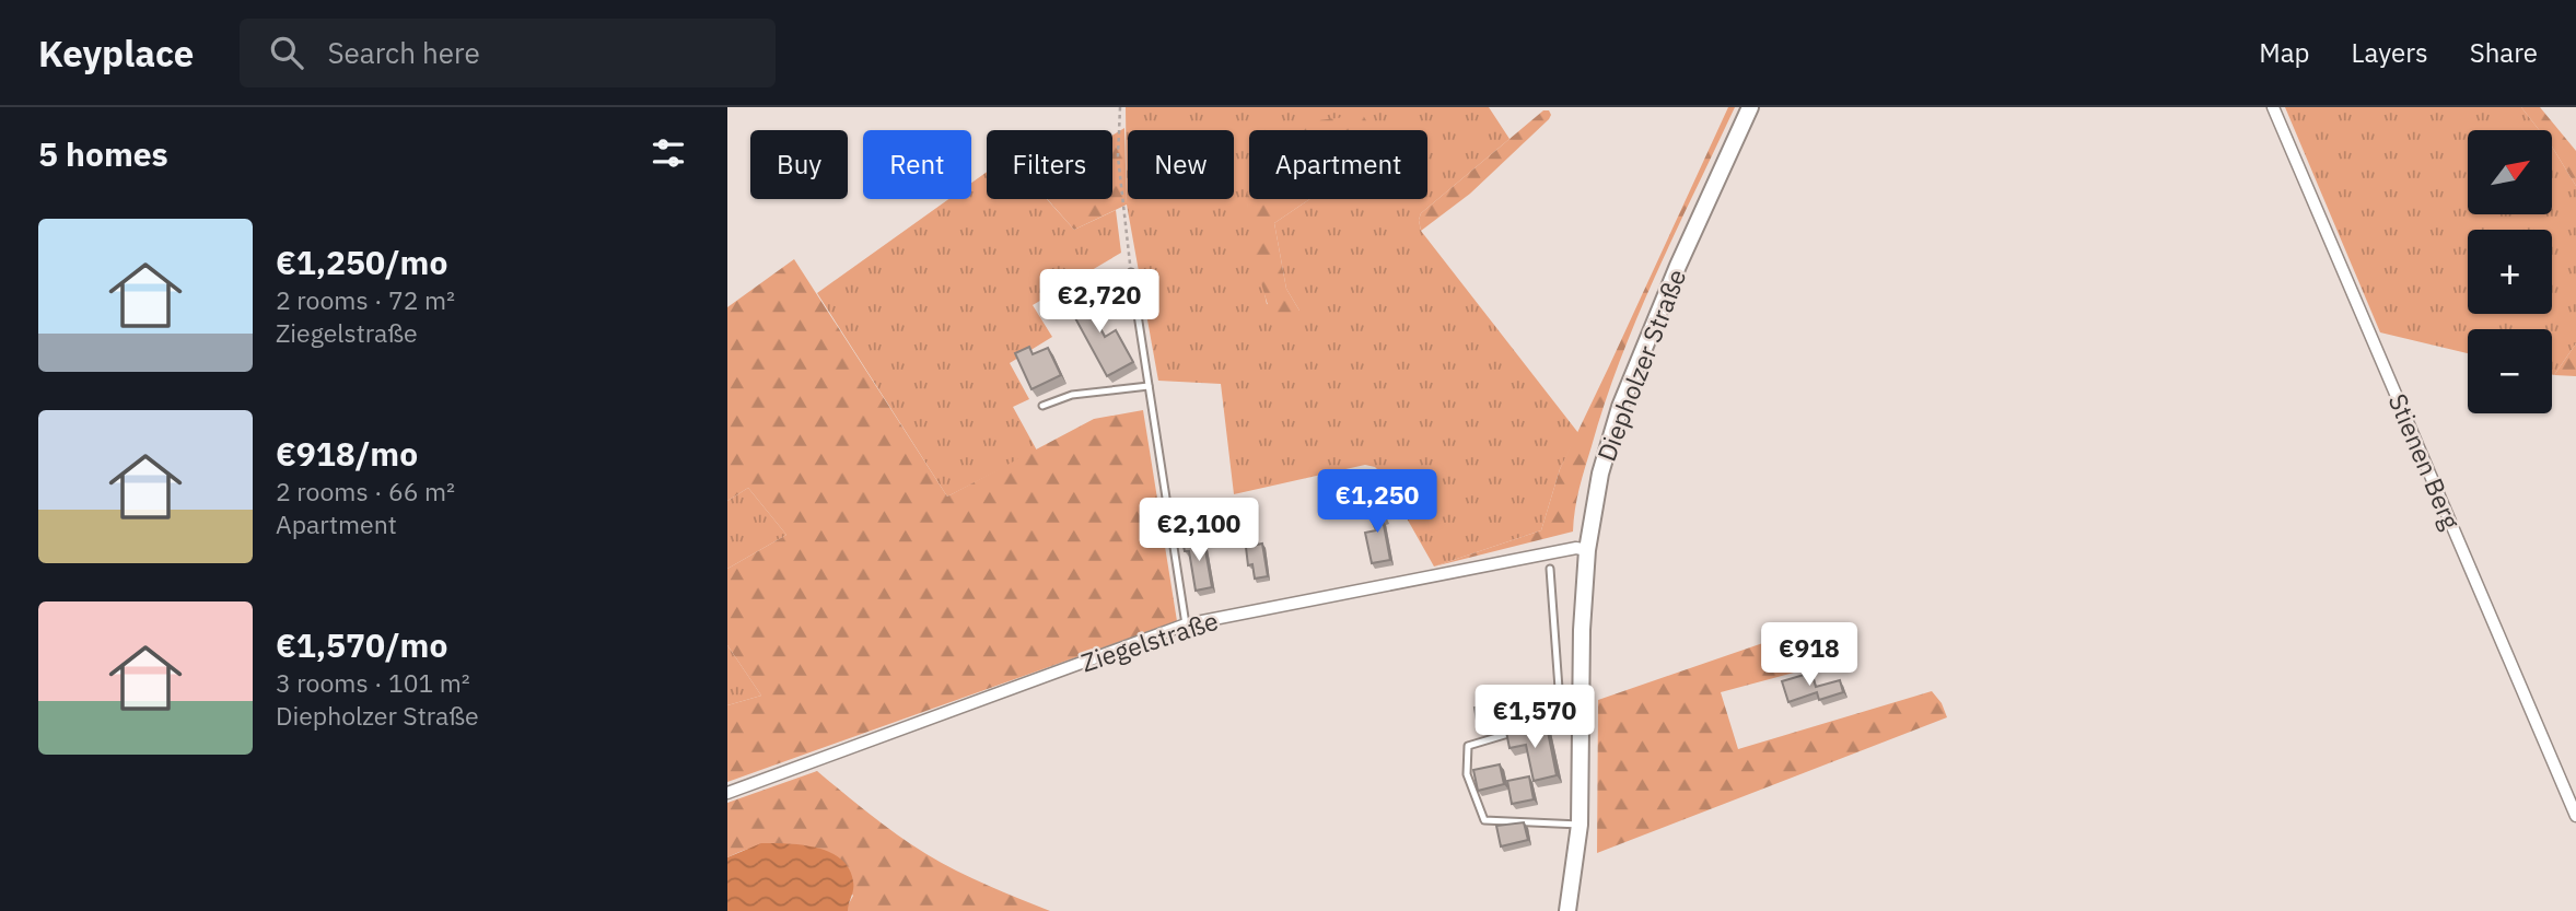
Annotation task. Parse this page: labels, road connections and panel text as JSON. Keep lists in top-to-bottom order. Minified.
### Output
{"streets":{"main road":["Diepholzer Straße"],"street":["Stienen Berg","Ziegelstraße"]},"crossings":[["Diepholzer Straße","Ziegelstraße"]],"north":"top right","page":{"header":"Keyplace","search":"Search here","nav":["Map","Layers","Share"],"heading":"5 homes","map_buttons":["+","−"],"chip":["Buy","Rent","Filters","New","Apartment"],"list":[{"name":"€1,250/mo","note":"2 rooms · 72 m² · Ziegelstraße"},{"name":"€918/mo","note":"2 rooms · 66 m² · Apartment"},{"name":"€1,570/mo","note":"3 rooms · 101 m² · Diepholzer Straße"}],"price":["€2,720","€1,250","€2,100","€918","€1,570"]}}
